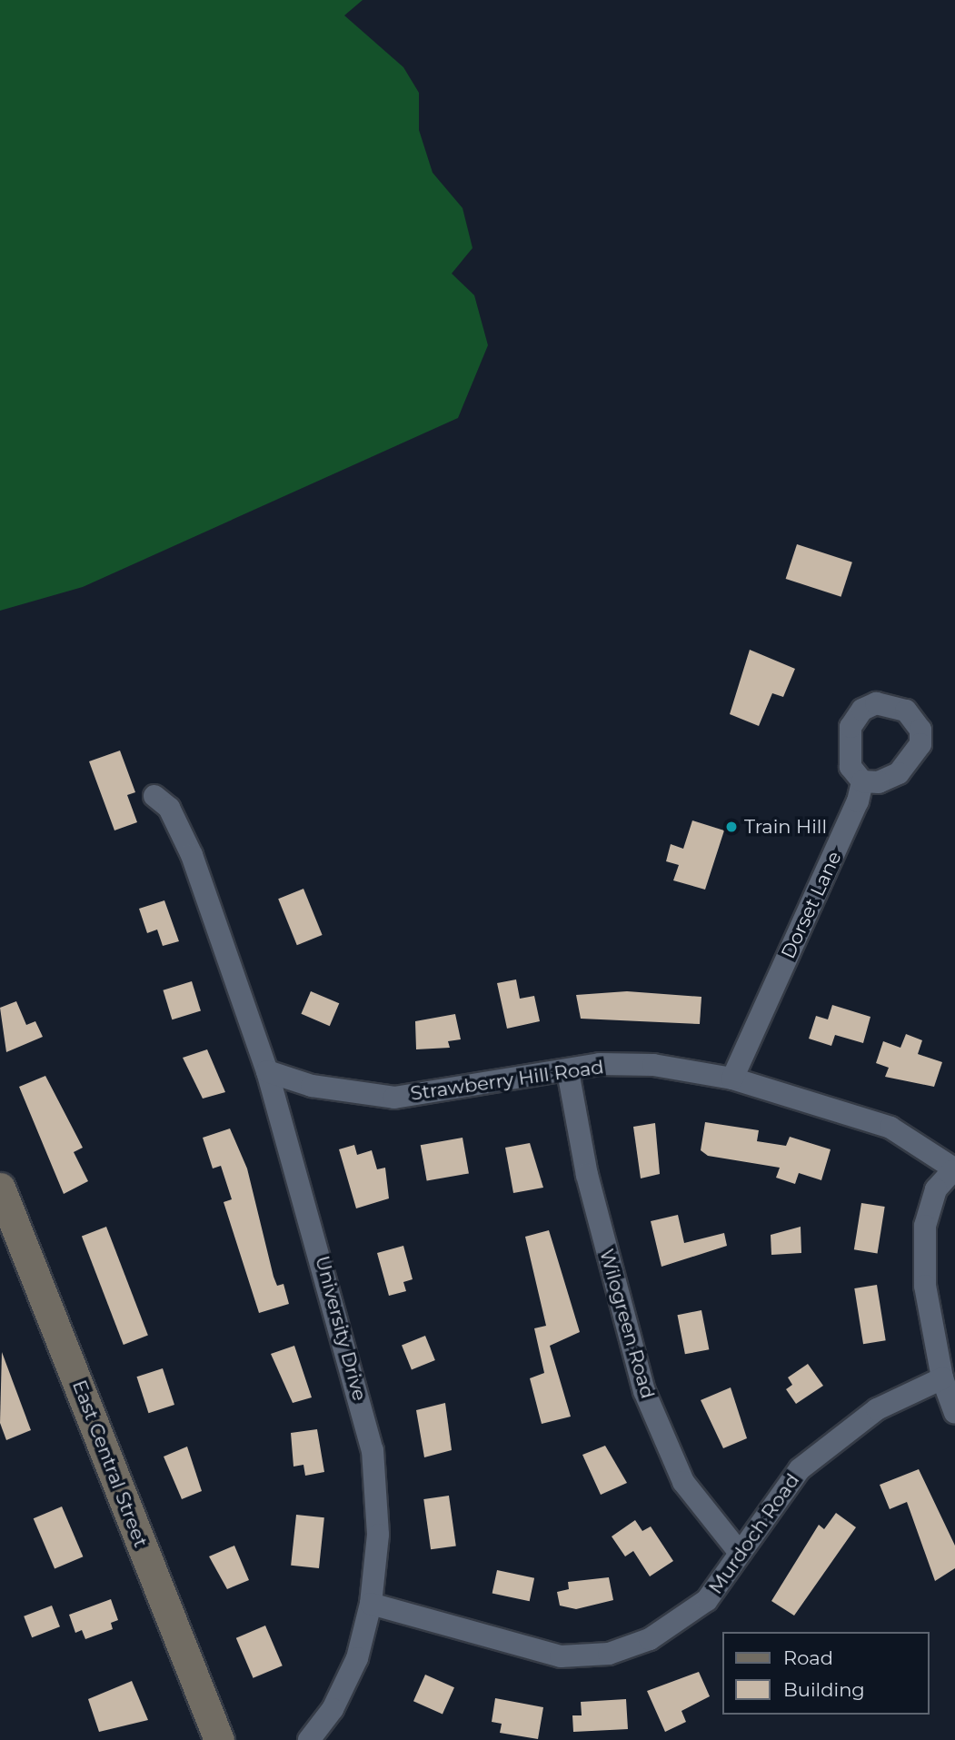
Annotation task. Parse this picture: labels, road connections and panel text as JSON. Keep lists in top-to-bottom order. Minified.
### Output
{"streets":{"main road":["East Central Street"],"street":["Dorset Lane","Strawberry Hill Road","Wilogreen Road","University Drive","Murdoch Road"]},"crossings":[["Dorset Lane","Strawberry Hill Road"],["Strawberry Hill Road","Wilogreen Road"],["Strawberry Hill Road","University Drive"],["Wilogreen Road","Murdoch Road"],["University Drive","Murdoch Road"]],"places":["Train Hill"],"legend":["Road","Building"]}
